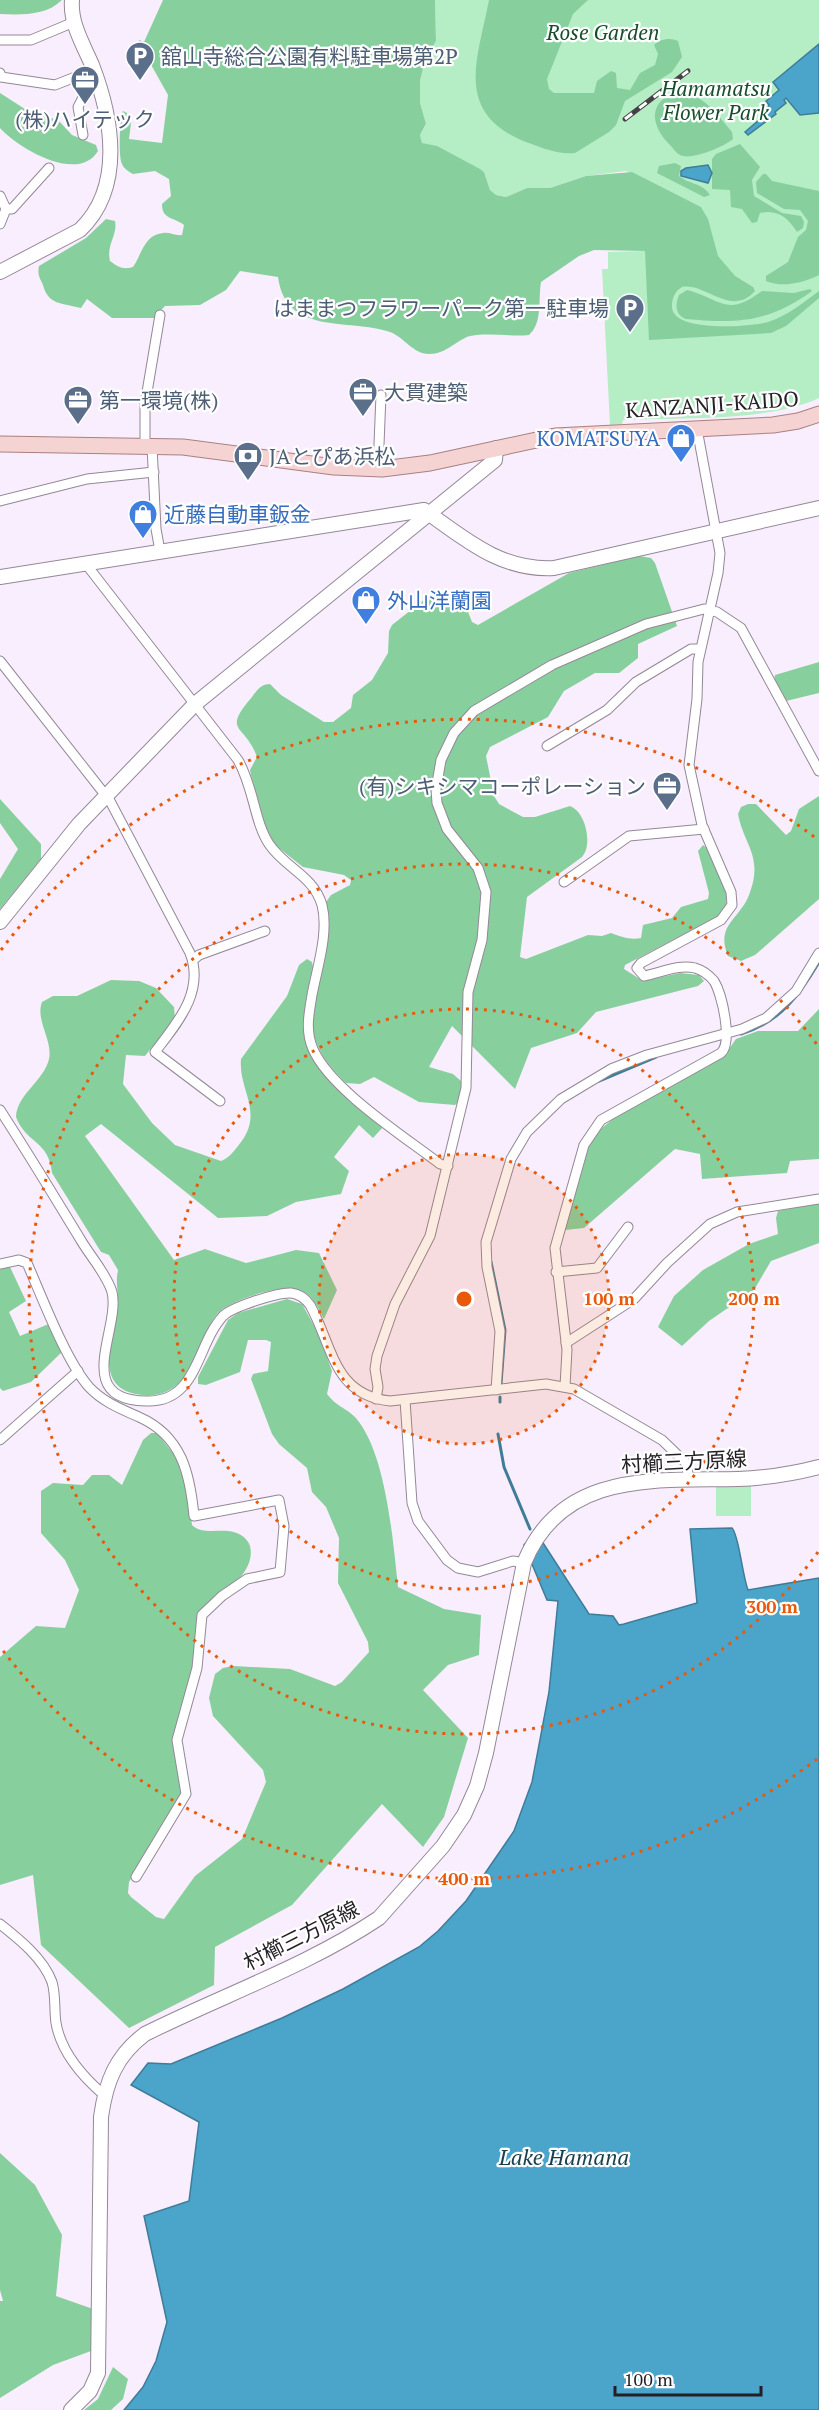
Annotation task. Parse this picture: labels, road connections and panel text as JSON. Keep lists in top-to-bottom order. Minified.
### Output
{"streets":{"main road":["KANZANJI-KAIDO"],"street":["村櫛三方原線"]},"water":["Lake Hamana"],"parks":["Rose Garden","Hamamatsu Flower Park"],"places":{"parking":["舘山寺総合公園有料駐車場第2P","はままつフラワーパーク第一駐車場"],"office":["(株)ハイテック","大貫建築","第一環境(株)","(有)シキシマコーポレーション"],"shop":["KOMATSUYA","近藤自動車鈑金","外山洋蘭園"],"bank":["JAとぴあ浜松"]},"scale_bar":"100 m","rings":["100 m","200 m","300 m","400 m"]}
